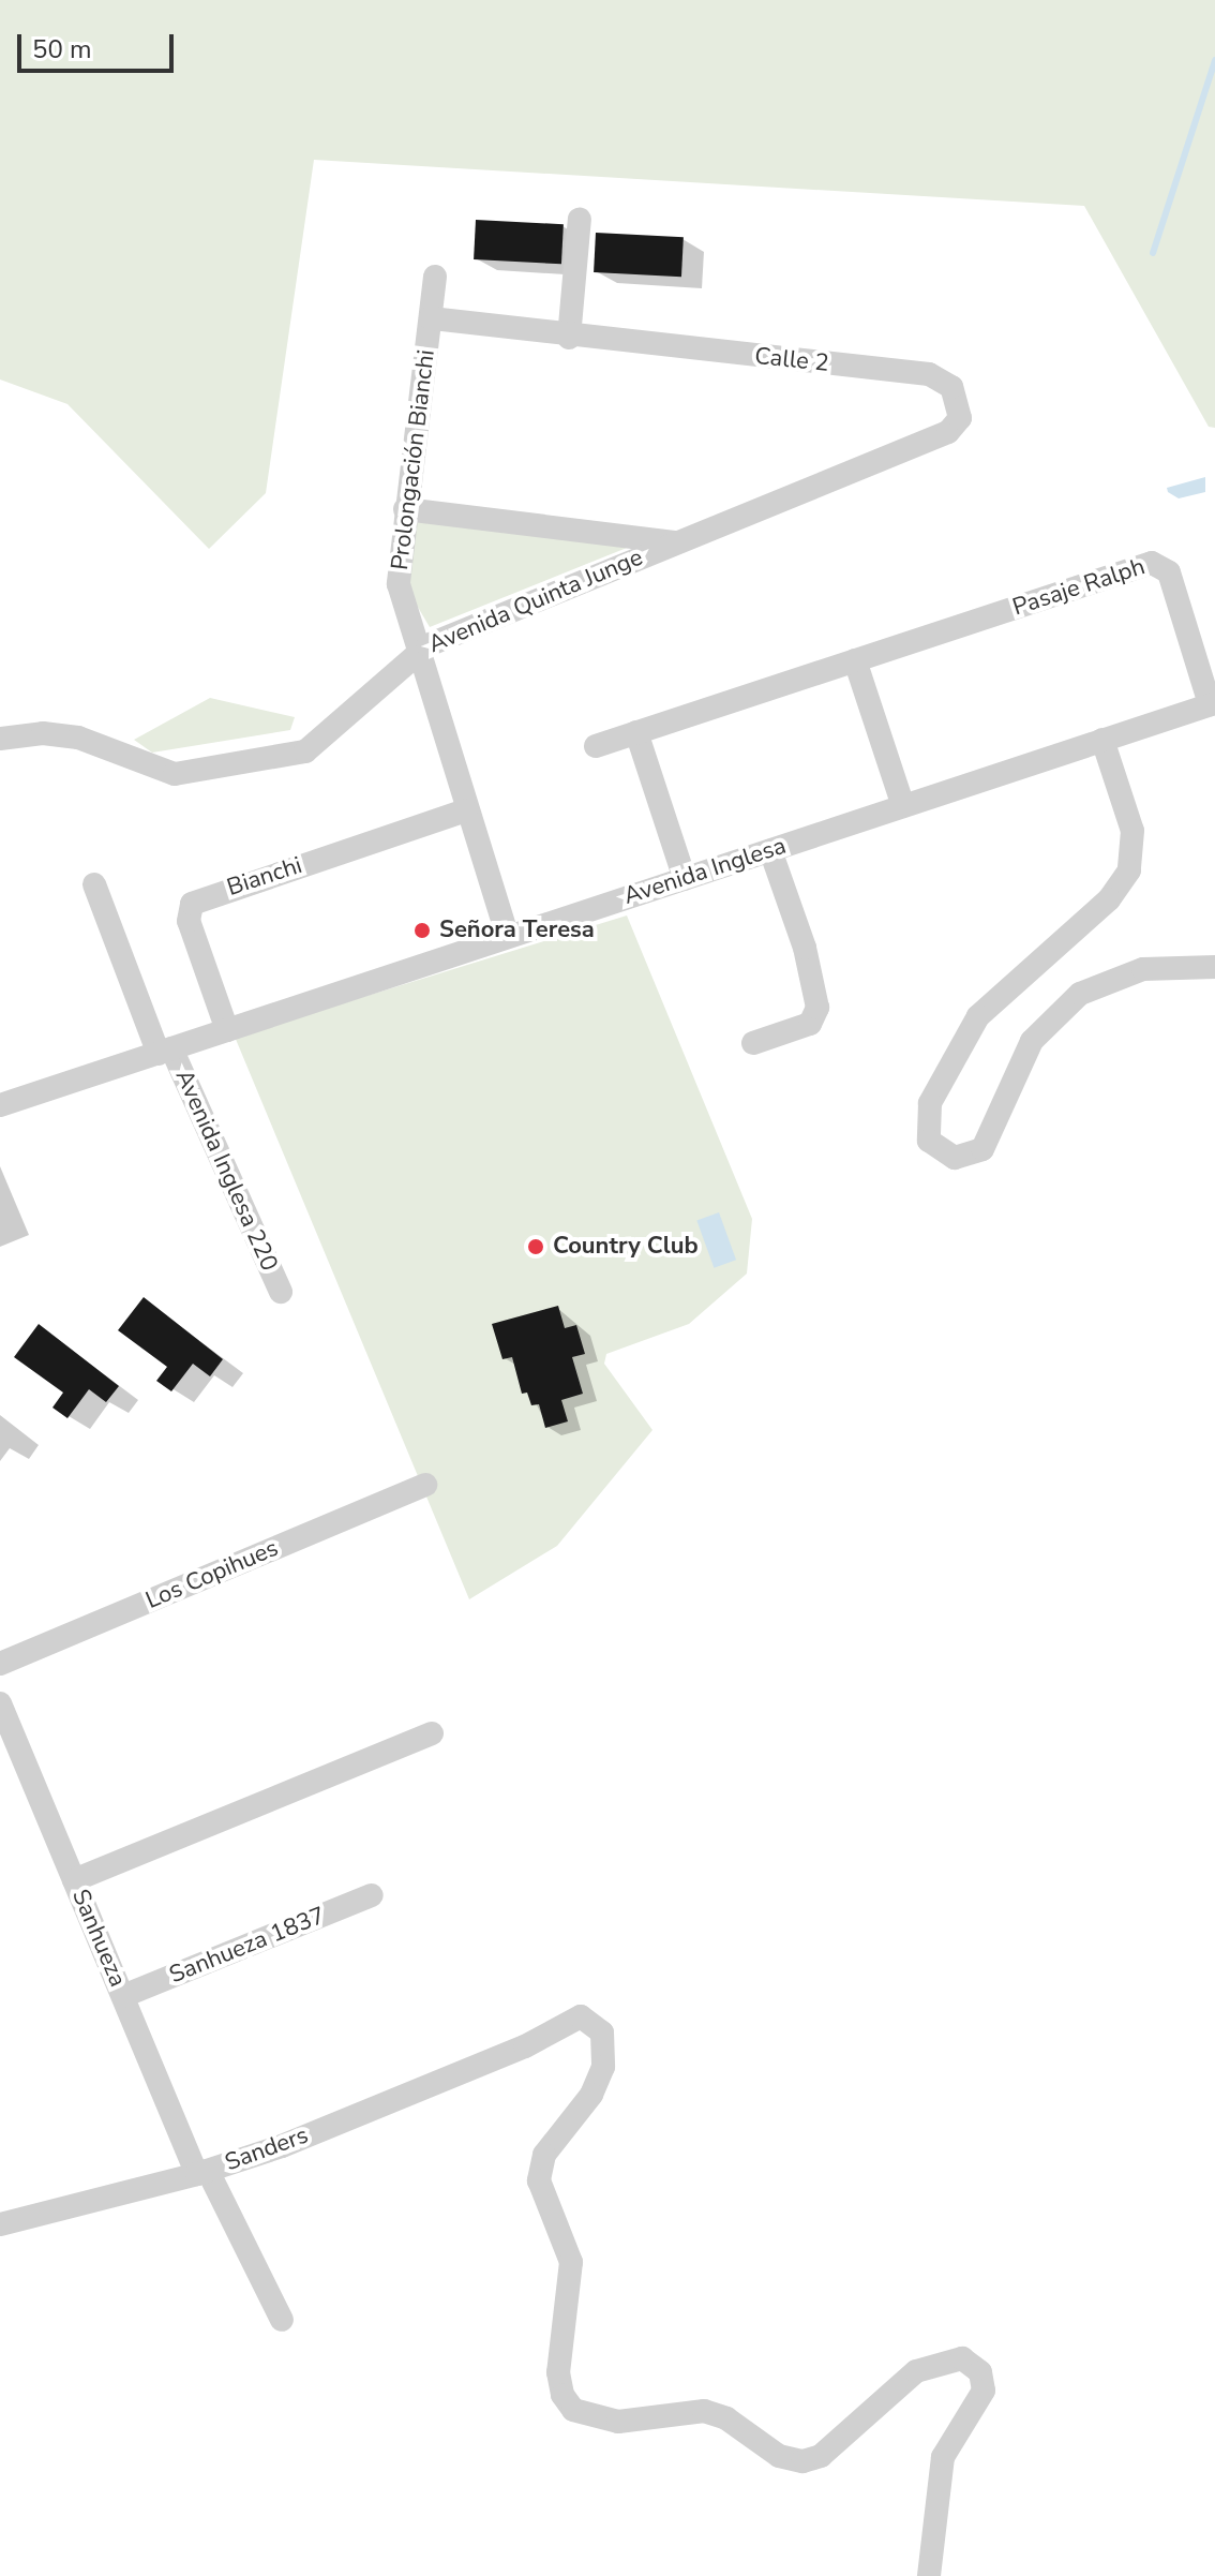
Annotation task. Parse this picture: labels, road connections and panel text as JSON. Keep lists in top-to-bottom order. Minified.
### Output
{"streets":{"street":["Calle 2","Prolongación Bianchi","Pasaje Ralph","Avenida Quinta Junge","Avenida Inglesa","Bianchi","Avenida Inglesa 220","Los Copihues","Sanhueza","Sanhueza 1837","Sanders"]},"crossings":[["Calle 2","Prolongación Bianchi"],["Calle 2","Avenida Quinta Junge"],["Prolongación Bianchi","Avenida Quinta Junge"],["Prolongación Bianchi","Avenida Inglesa"],["Prolongación Bianchi","Bianchi"],["Pasaje Ralph","Avenida Inglesa"],["Avenida Inglesa","Bianchi"],["Avenida Inglesa","Avenida Inglesa 220"],["Sanhueza","Sanhueza 1837"],["Sanhueza","Sanders"]],"places":["Señora Teresa","Country Club"],"scale_bar":"50 m"}
